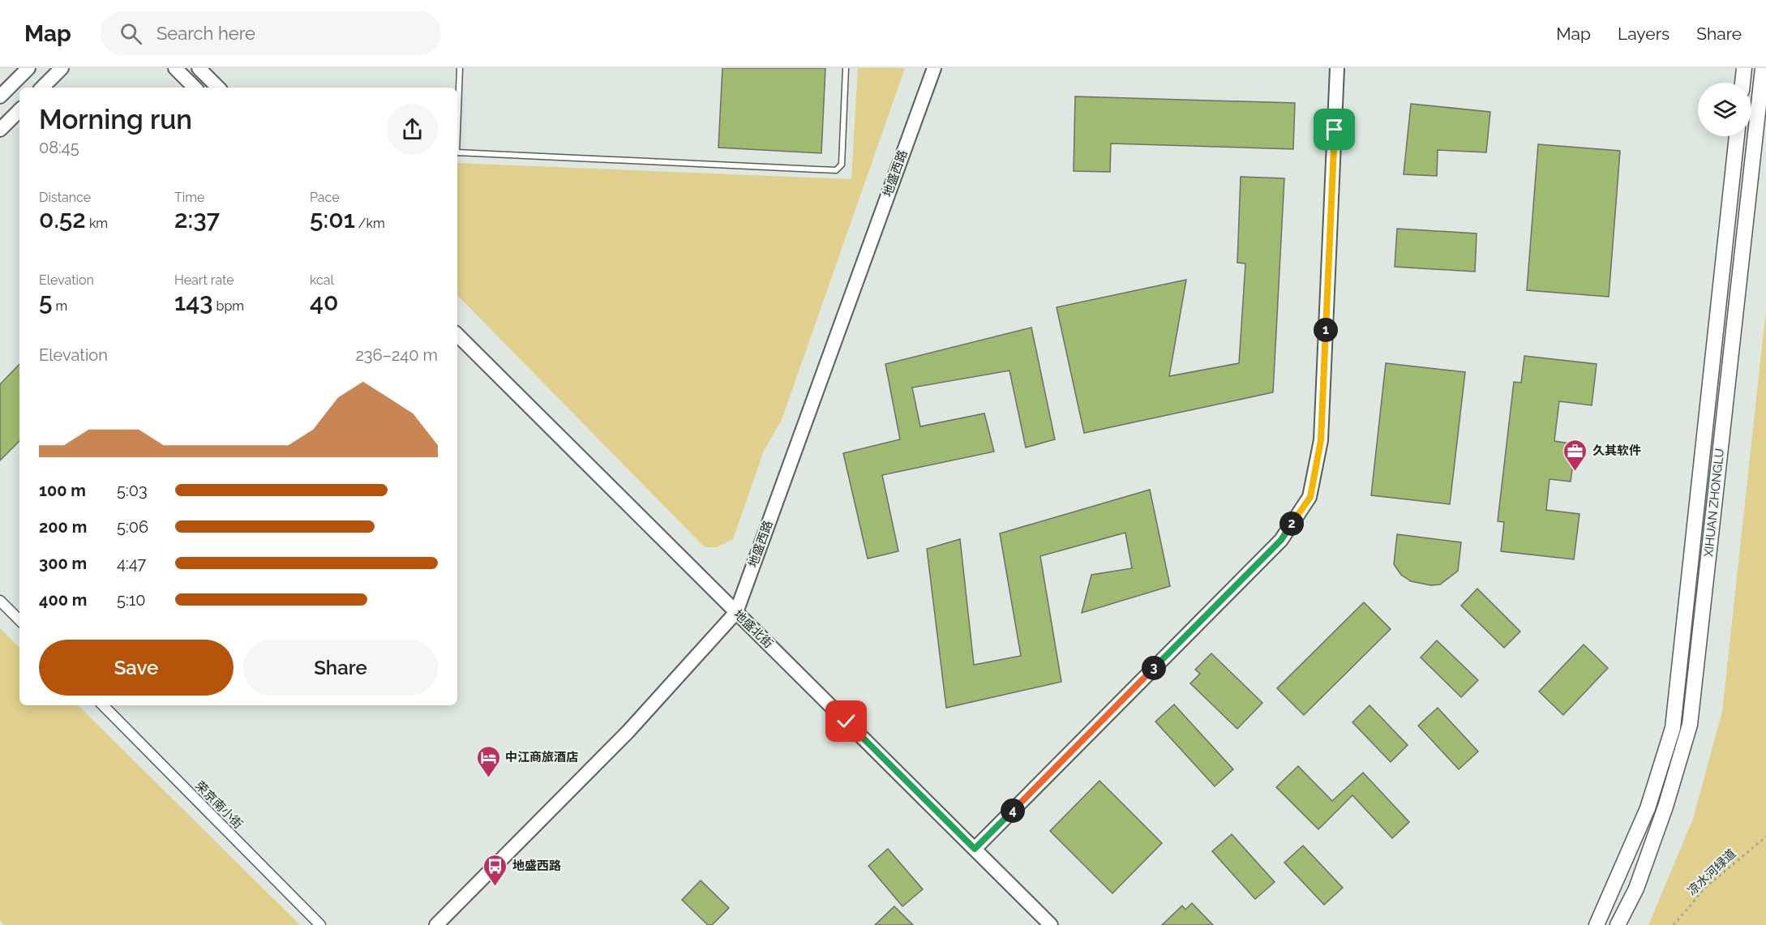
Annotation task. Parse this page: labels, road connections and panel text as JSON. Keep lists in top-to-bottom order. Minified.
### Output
{"streets":{"main road":["XIHUAN ZHONGLU"],"street":["地盛西路","地盛北街","荣京南小街"],"path":["凉水河绿道"]},"crossings":[["地盛西路","地盛北街"]],"places":{"office":["久其软件"],"hotel":["中江商旅酒店"],"bus stop":["地盛西路"]},"page":{"header":"Map","search":"Search here","nav":["Map","Layers","Share"],"heading":["Morning run","08:45"],"stats":[["Distance","0.52 km"],["Time","2:37"],["Pace","5:01 /km"],["Elevation","5 m"],["Heart rate","143 bpm"],["kcal","40"]],"pins":["1","2","3","4"],"chart":["Elevation","236–240 m"],"list":[{"name":"100 m","note":"5:03"},{"name":"200 m","note":"5:06"},{"name":"300 m","note":"4:47"},{"name":"400 m","note":"5:10"}],"buttons":["Save","Share"]}}
